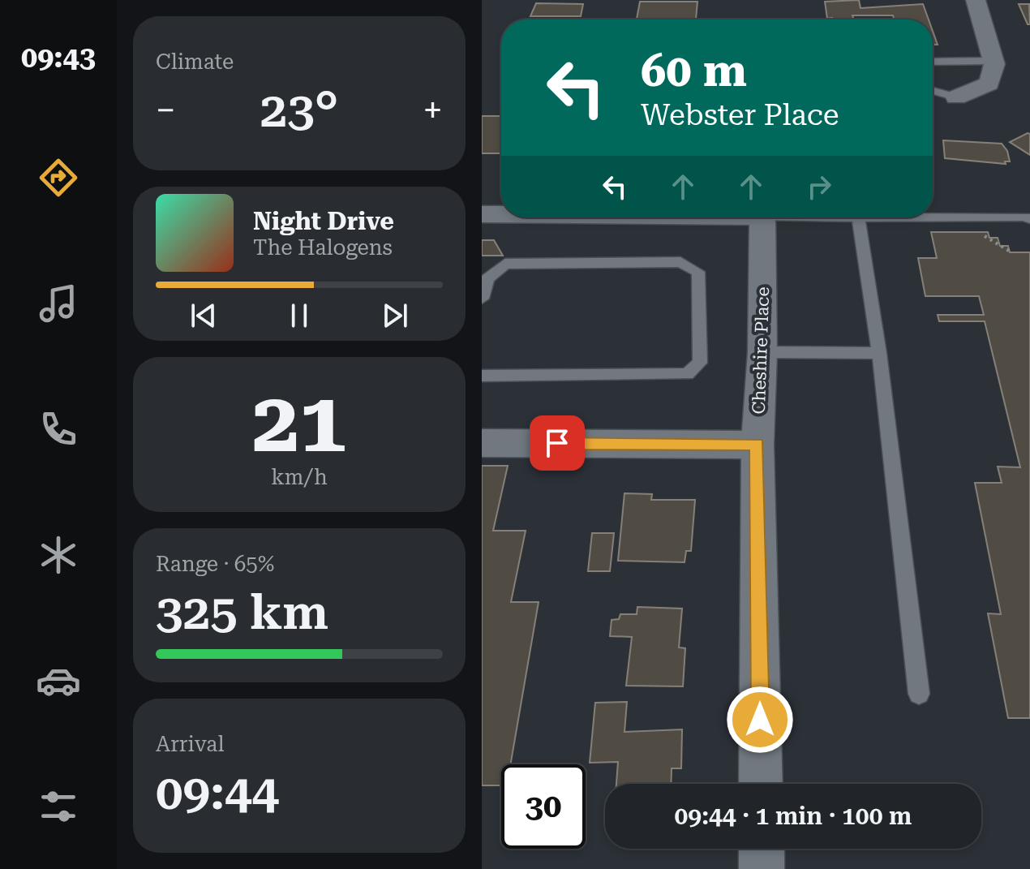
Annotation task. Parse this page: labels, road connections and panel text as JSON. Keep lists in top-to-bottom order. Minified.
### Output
{"streets":{"street":["Cheshire Place"]},"page":{"tabs":"09:43","tile":["Climate",["21","km/h"],["Range · 65%","325 km"],["Arrival","09:44"]],"turn":["60 m","Webster Place"],"heat":["−","23°","+"],"song":["Night Drive","The Halogens"],"limit":"30","trip":"09:44 · 1 min · 100 m"}}
